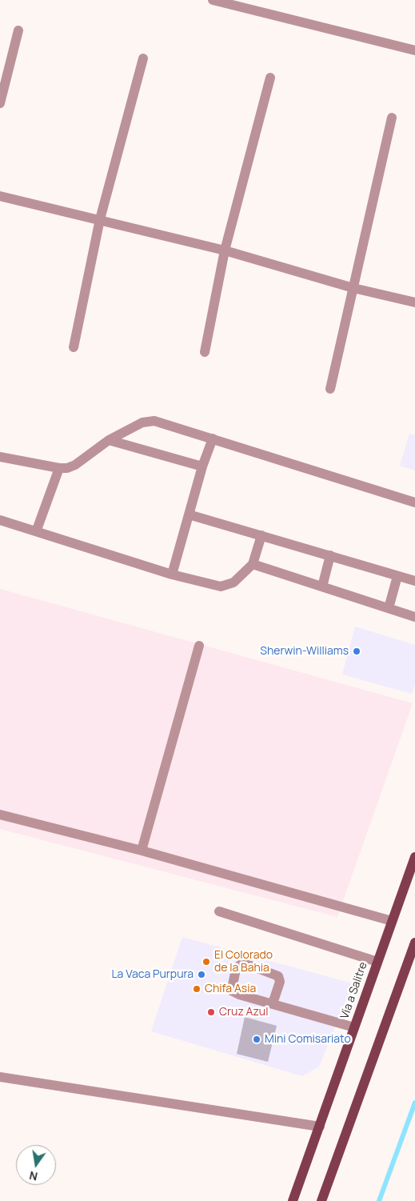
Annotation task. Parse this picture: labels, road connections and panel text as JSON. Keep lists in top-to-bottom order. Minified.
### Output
{"streets":{"main road":["Vía a Salitre"]},"places":["Sherwin-Williams","El Colorado de la Bahia","La Vaca Purpura","Chifa Asia","Cruz Azul","Mini Comisariato"],"north":"bottom"}
